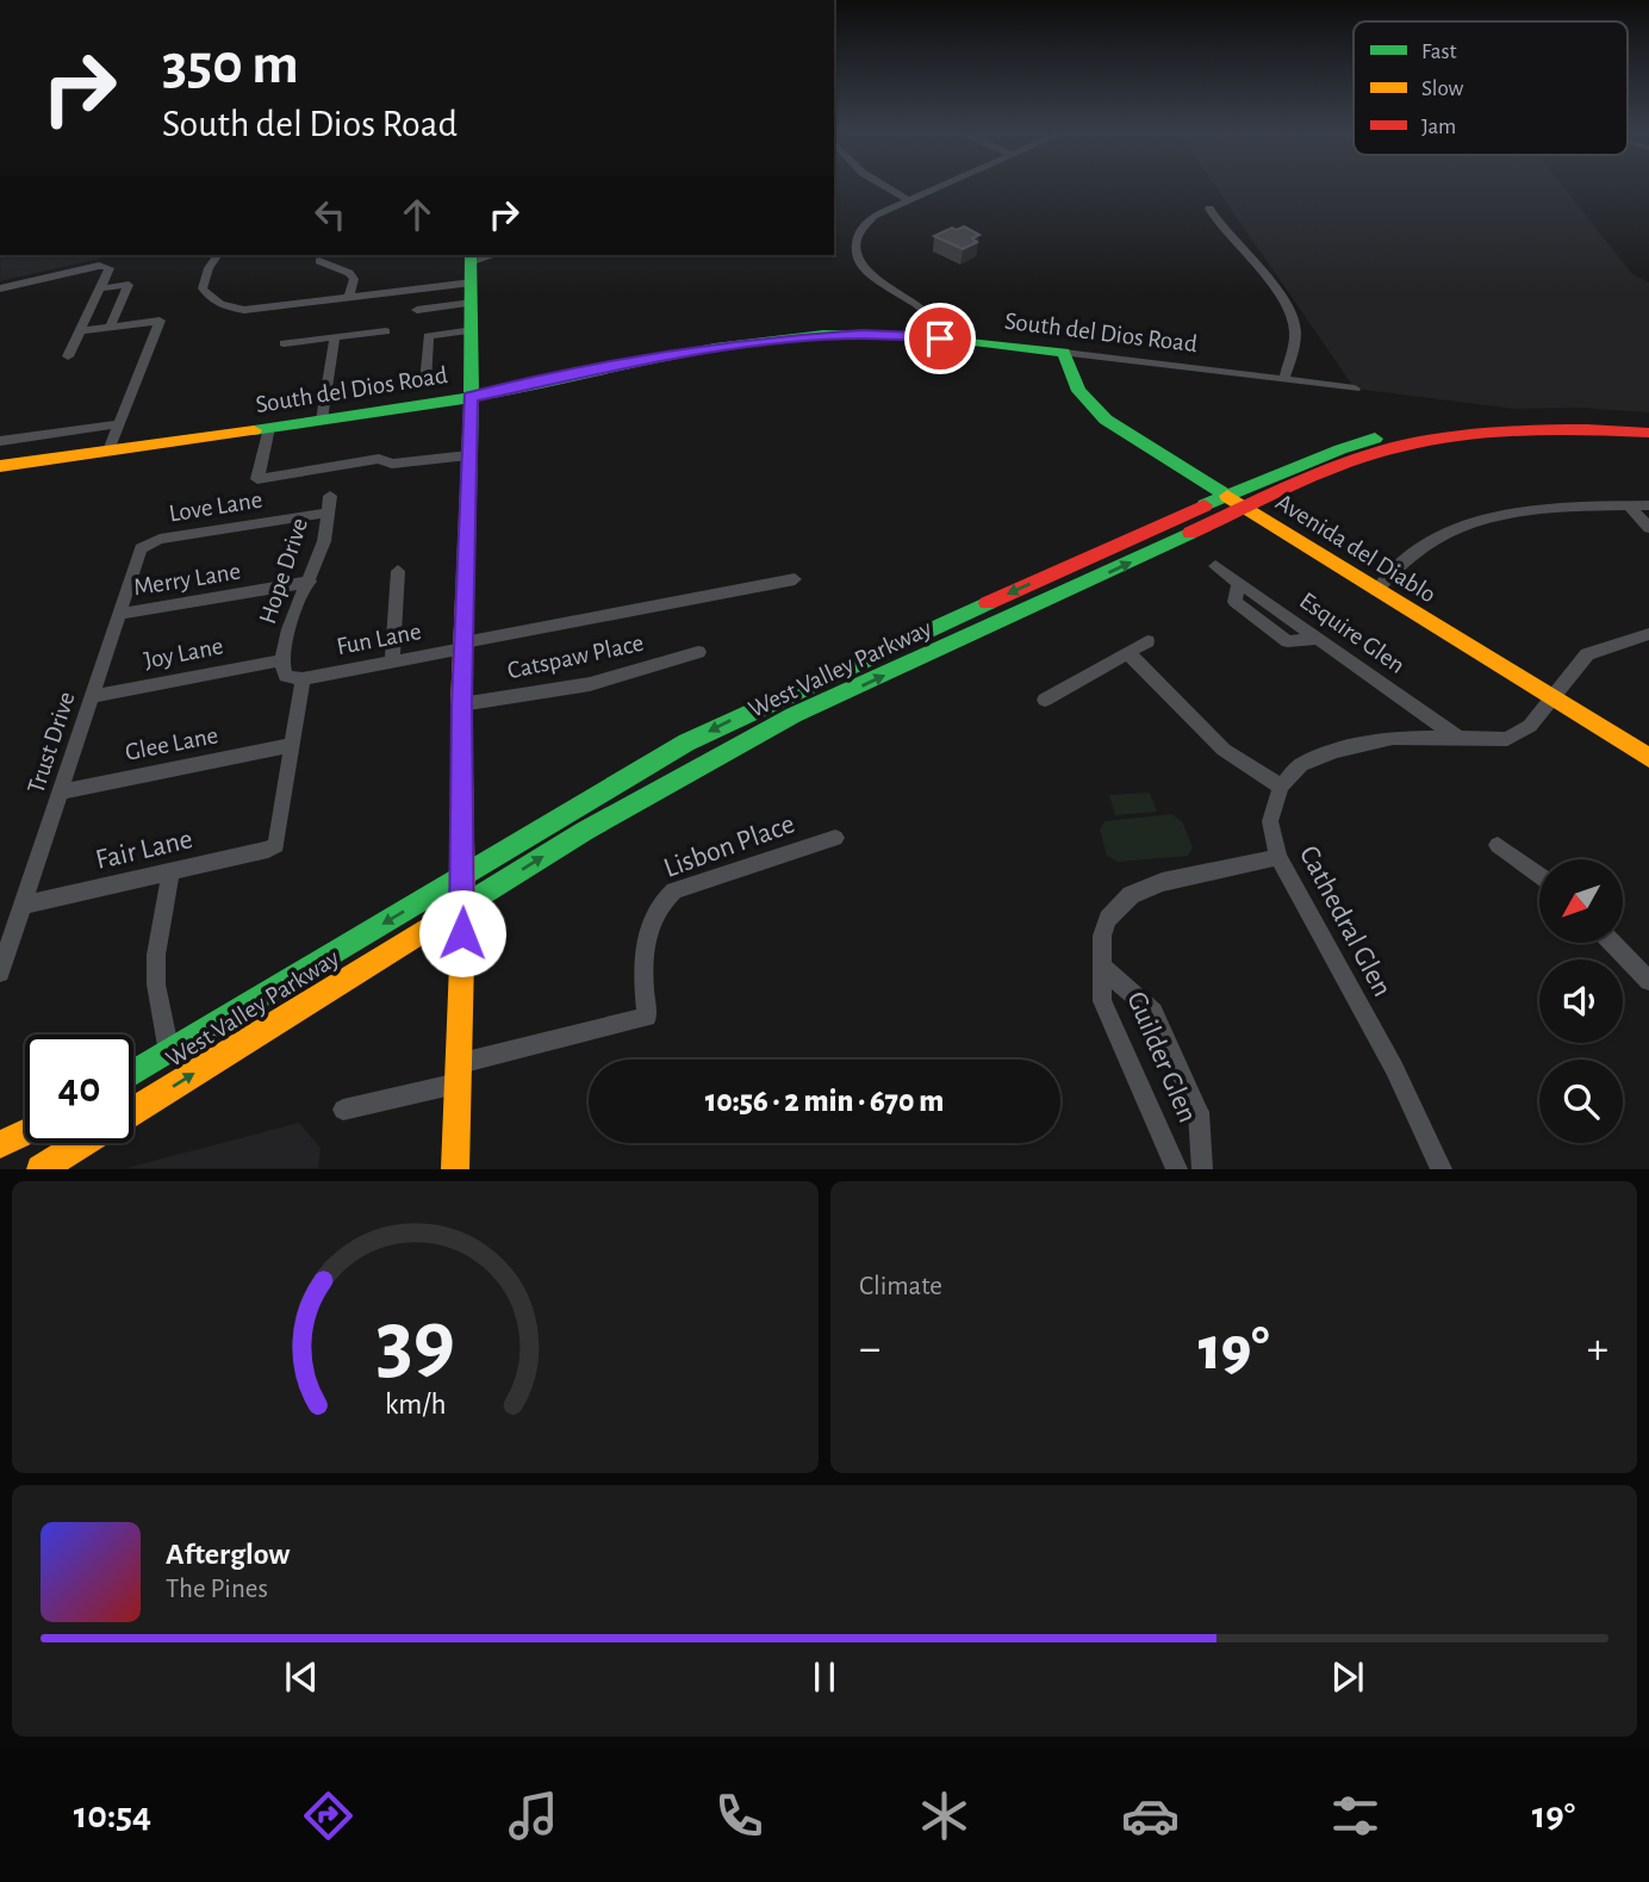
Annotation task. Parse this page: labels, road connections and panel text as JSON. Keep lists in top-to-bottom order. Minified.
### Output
{"streets":{"main road":["South del Dios Road","Avenida del Diablo","West Valley Parkway"],"street":["Love Lane","Hope Drive","Merry Lane","Esquire Glen","Fun Lane","Joy Lane","Catspaw Place","Trust Drive","Glee Lane","Lisbon Place","Fair Lane","Cathedral Glen","Guilder Glen"]},"crossings":[["South del Dios Road","Avenida del Diablo"],["Love Lane","Hope Drive"],["Love Lane","Trust Drive"],["Avenida del Diablo","West Valley Parkway"],["Hope Drive","Merry Lane"],["Hope Drive","Fun Lane"],["Hope Drive","Joy Lane"],["Merry Lane","Trust Drive"],["Joy Lane","Trust Drive"],["Trust Drive","Glee Lane"],["Trust Drive","Fair Lane"],["Glee Lane","Fair Lane"],["Cathedral Glen","Guilder Glen"]],"legend":["Fast","Slow","Jam"],"north":"bottom left","page":{"turn":["350 m","South del Dios Road"],"limit":"40","trip":"10:56 · 2 min · 670 m","tile":"Climate","heat":["−","19°","+"],"song":["Afterglow","The Pines"],"tabs":["10:54","19°"],"gauge":["39","km/h"]}}
